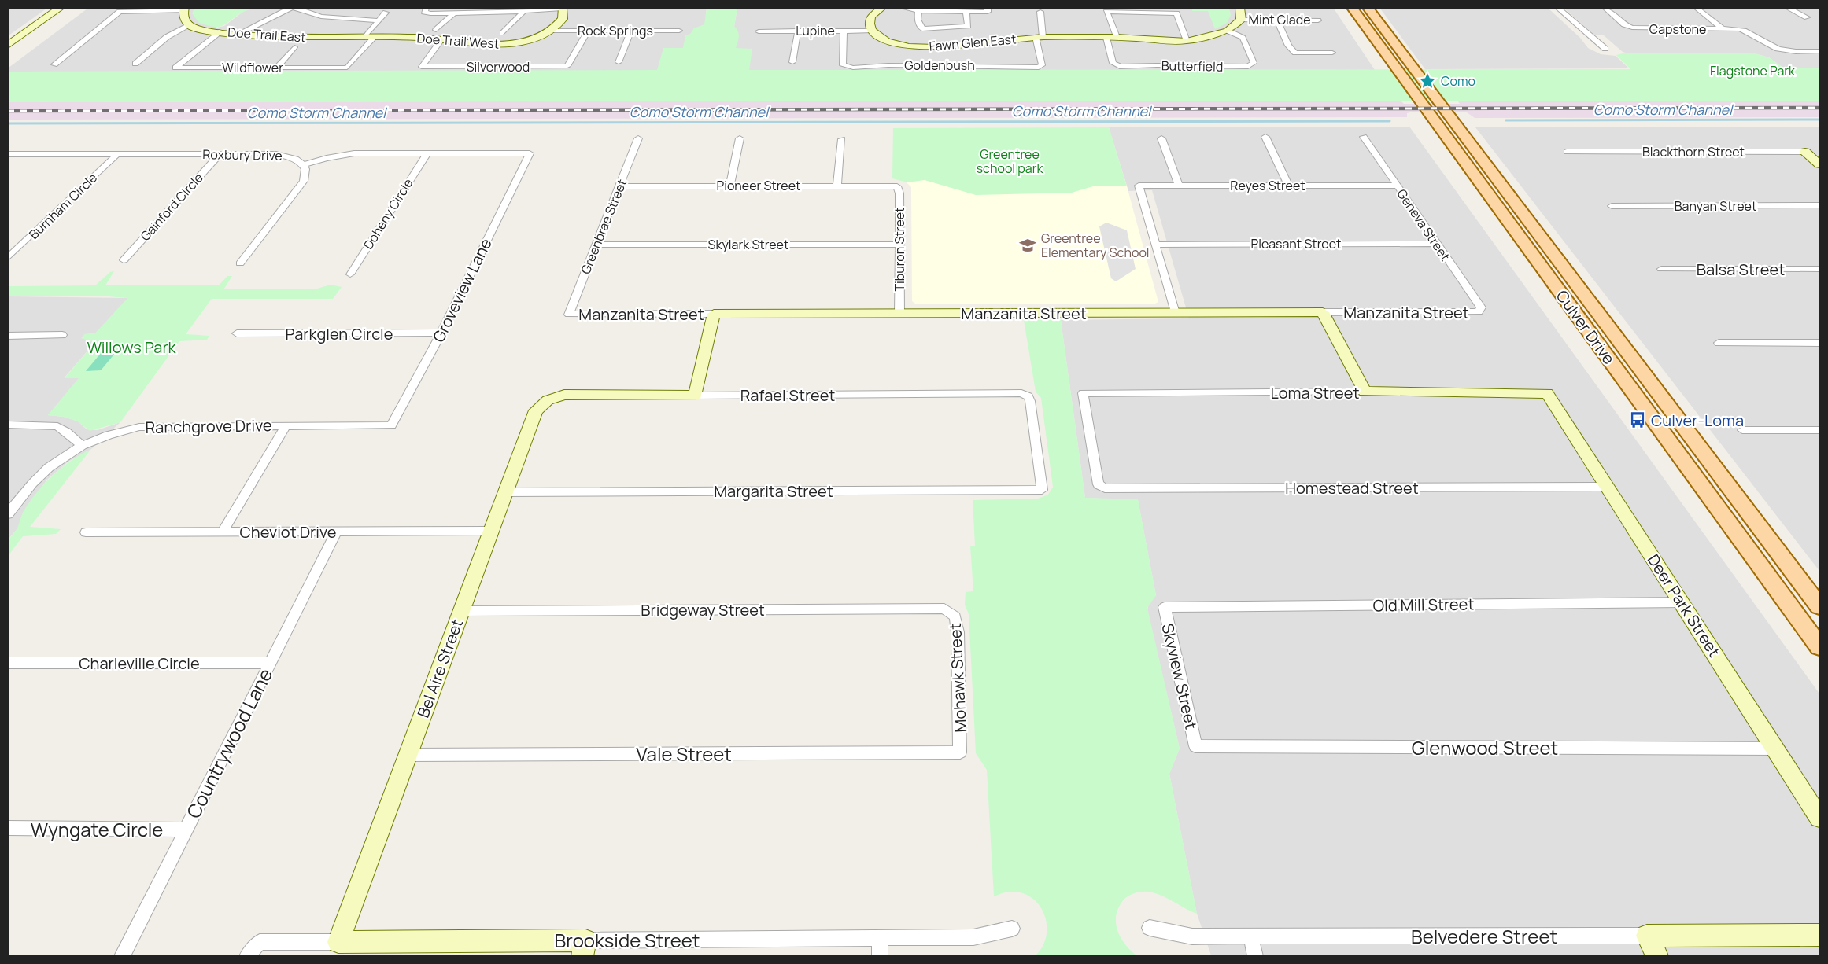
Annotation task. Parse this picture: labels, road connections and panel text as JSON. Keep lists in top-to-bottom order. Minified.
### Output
{"streets":{"main road":["Culver Drive"],"street":["Mint Glade","Capstone","Rock Springs","Lupine","Doe Trail East","Doe Trail West","Fawn Glen East","Goldenbush","Butterfield","Silverwood","Wildflower","Blackthorn Street","Roxbury Drive","Pioneer Street","Reyes Street","Burnham Circle","Banyan Street","Gainford Circle","Doheny Circle","Geneva Street","Greenbrae Street","Pleasant Street","Skylark Street","Tiburon Street","Balsa Street","Groveview Lane","Manzanita Street","Parkglen Circle","Loma Street","Rafael Street","Ranchgrove Drive","Homestead Street","Margarita Street","Cheviot Drive","Old Mill Street","Deer Park Street","Bridgeway Street","Charleville Circle","Bel Aire Street","Skyview Street","Mohawk Street","Countrywood Lane","Glenwood Street","Vale Street","Wyngate Circle","Belvedere Street","Brookside Street"]},"crossings":[["Rock Springs","Doe Trail West"],["Rock Springs","Silverwood"],["Lupine","Fawn Glen East"],["Lupine","Goldenbush"],["Doe Trail East","Doe Trail West"],["Doe Trail East","Wildflower"],["Doe Trail West","Silverwood"],["Doe Trail West","Wildflower"],["Fawn Glen East","Goldenbush"],["Fawn Glen East","Butterfield"],["Roxbury Drive","Burnham Circle"],["Roxbury Drive","Gainford Circle"],["Roxbury Drive","Doheny Circle"],["Roxbury Drive","Groveview Lane"],["Pioneer Street","Greenbrae Street"],["Pioneer Street","Tiburon Street"],["Reyes Street","Geneva Street"],["Reyes Street","Pleasant Street"],["Geneva Street","Pleasant Street"],["Geneva Street","Manzanita Street"],["Greenbrae Street","Skylark Street"],["Greenbrae Street","Manzanita Street"],["Skylark Street","Tiburon Street"],["Tiburon Street","Manzanita Street"],["Groveview Lane","Parkglen Circle"],["Groveview Lane","Ranchgrove Drive"],["Loma Street","Homestead Street"],["Loma Street","Deer Park Street"],["Rafael Street","Margarita Street"],["Rafael Street","Bel Aire Street"],["Homestead Street","Deer Park Street"],["Margarita Street","Bel Aire Street"],["Cheviot Drive","Bel Aire Street"],["Cheviot Drive","Countrywood Lane"],["Old Mill Street","Deer Park Street"],["Old Mill Street","Skyview Street"],["Deer Park Street","Glenwood Street"],["Bridgeway Street","Bel Aire Street"],["Bridgeway Street","Mohawk Street"],["Charleville Circle","Countrywood Lane"],["Bel Aire Street","Vale Street"],["Bel Aire Street","Brookside Street"],["Skyview Street","Glenwood Street"],["Mohawk Street","Vale Street"],["Countrywood Lane","Wyngate Circle"]],"water":["Como Storm Channel"],"parks":["Flagstone Park","Greentree school park","Willows Park"],"places":{"place":["Como"],"school or university":["Greentree Elementary School"],"bus stop":["Culver-Loma"]}}
